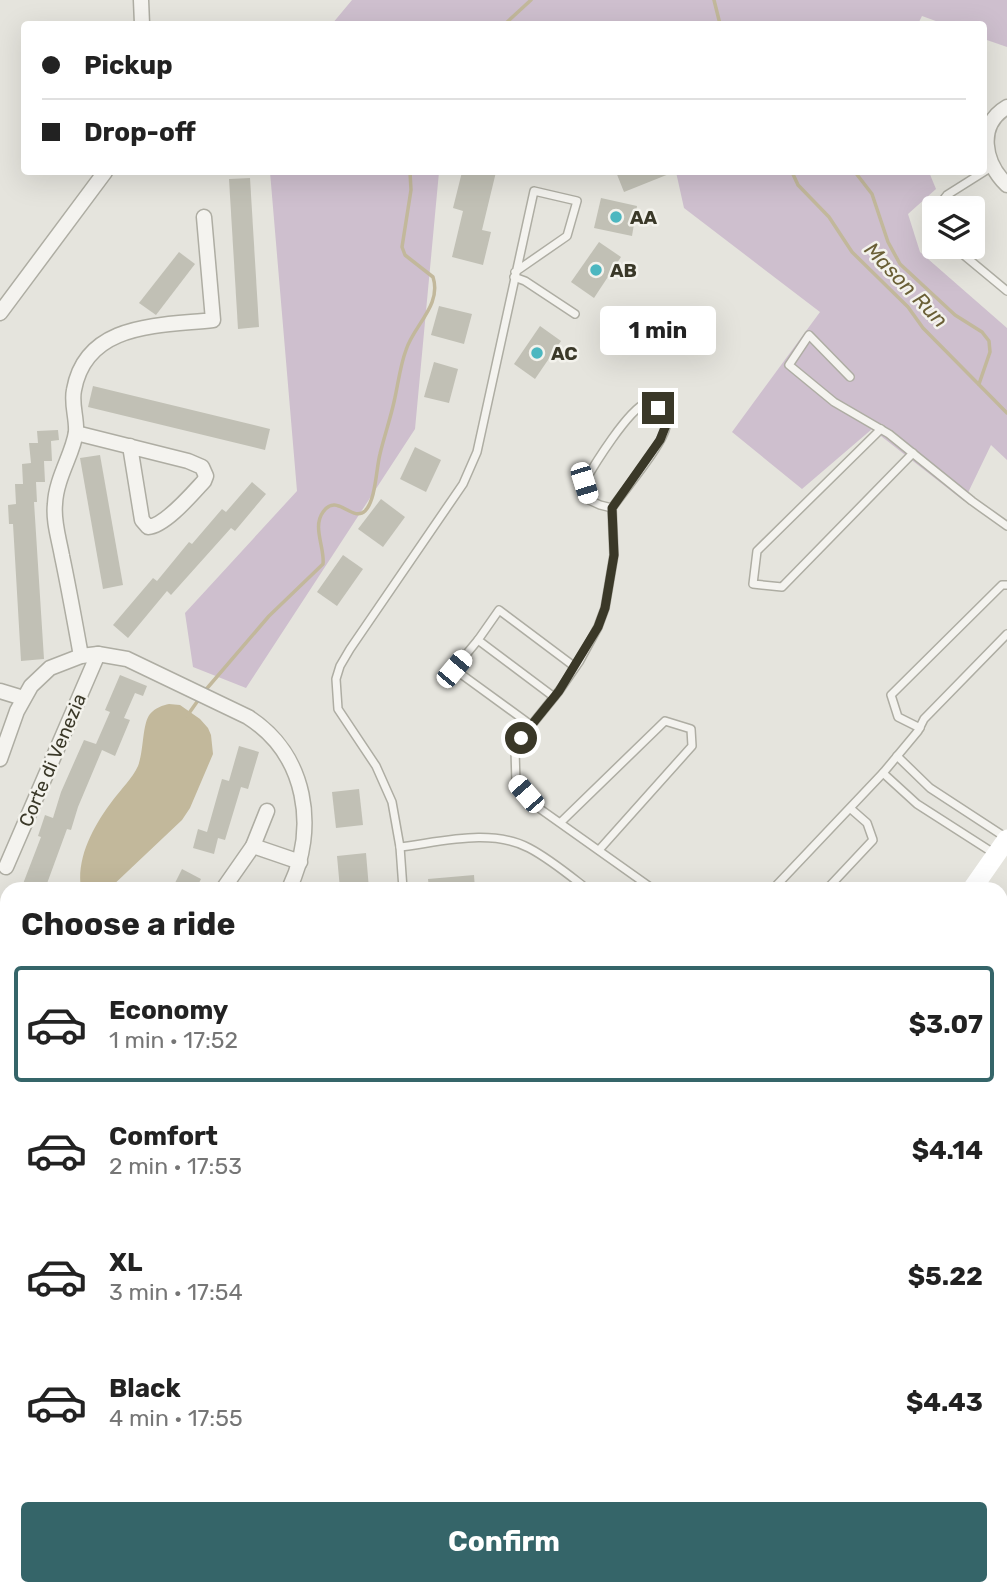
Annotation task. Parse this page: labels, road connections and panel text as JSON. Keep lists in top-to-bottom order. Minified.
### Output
{"streets":{"street":["Corte di Venezia"]},"water":["Mason Run"],"places":["AA","AB","AC"],"page":{"banner":["Pickup","Drop-off"],"bubble":"1 min","heading":"Choose a ride","list":[{"name":"Economy","note":"1 min · 17:52","value":"$3.07"},{"name":"Comfort","note":"2 min · 17:53","value":"$4.14"},{"name":"XL","note":"3 min · 17:54","value":"$5.22"},{"name":"Black","note":"4 min · 17:55","value":"$4.43"}],"buttons":"Confirm"}}
